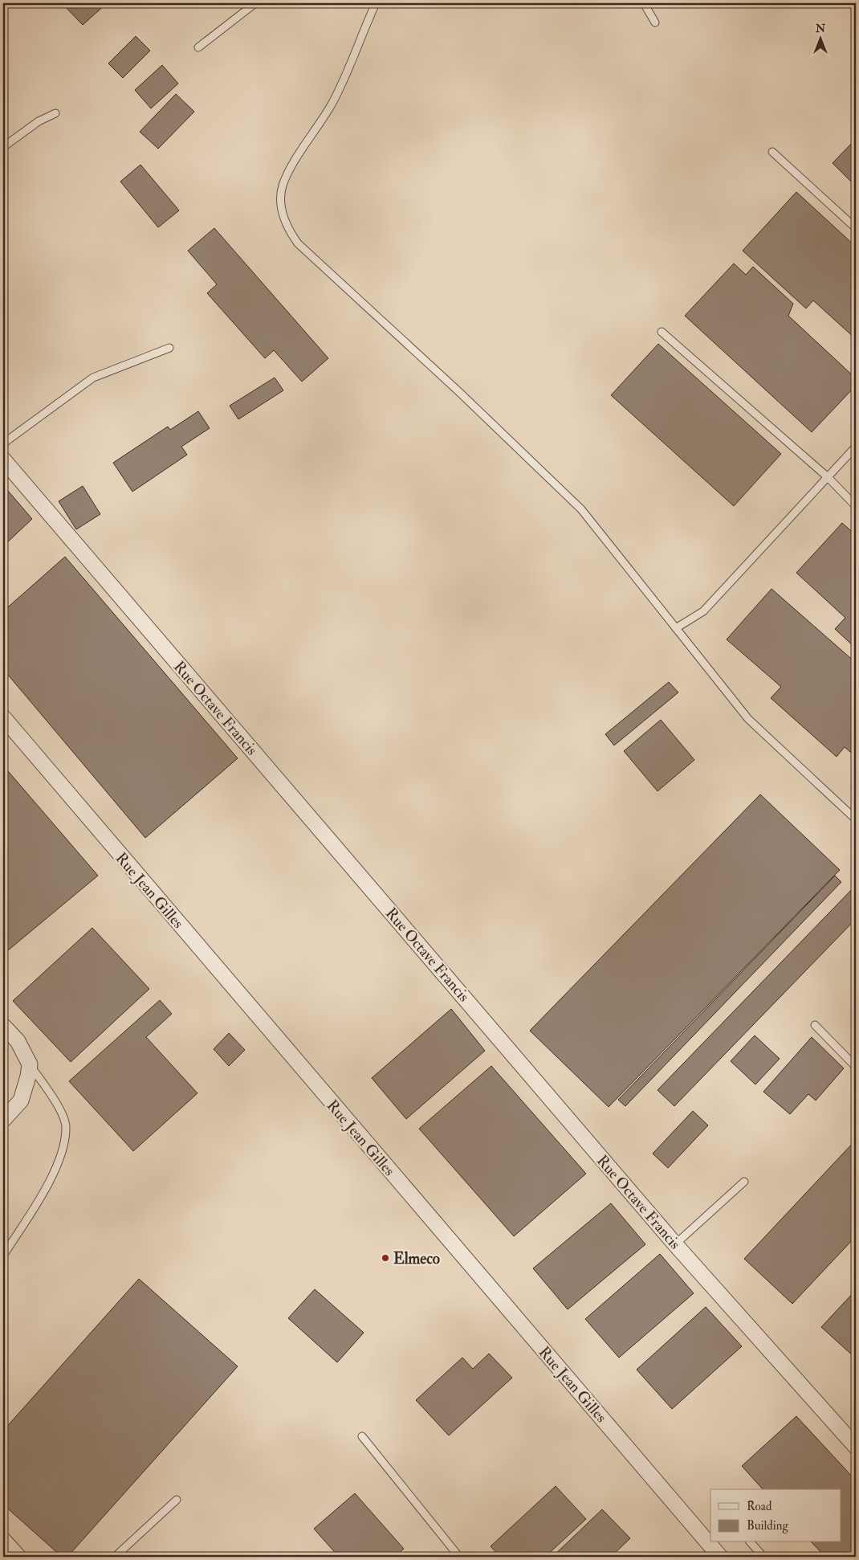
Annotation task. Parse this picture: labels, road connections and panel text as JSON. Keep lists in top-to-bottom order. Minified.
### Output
{"streets":{"street":["Rue Octave Francis","Rue Jean Gilles"]},"places":["Elmeco"],"legend":["Road","Building"],"north":"top"}
